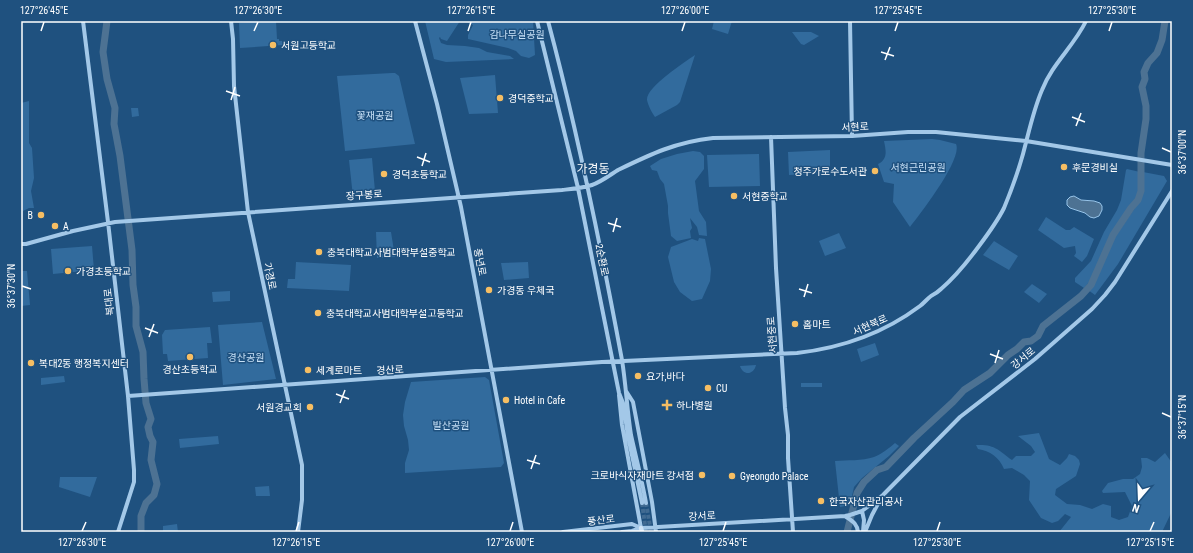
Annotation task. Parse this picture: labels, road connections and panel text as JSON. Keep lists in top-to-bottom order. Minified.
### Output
{"streets":{"street":["서현로","장구봉로","2순환로","풍년로","가경로","복대로","서현북로","서현중로","강서로","경산로","풍산로"]},"crossings":[["서현로","장구봉로"],["서현로","2순환로"],["서현로","서현북로"],["서현로","서현중로"],["장구봉로","2순환로"],["장구봉로","풍년로"],["장구봉로","가경로"],["장구봉로","복대로"],["2순환로","서현북로"],["2순환로","경산로"],["풍년로","경산로"],["가경로","경산로"],["복대로","경산로"],["서현북로","서현중로"],["서현북로","경산로"],["서현중로","강서로"],["강서로","풍산로"]],"districts":["가경동"],"parks":["감나무실공원","꽃재공원","서현근린공원","경산공원","발산공원"],"places":{"other":["서원고등학교","경덕중학교","후문경비실","청주가로수도서관","경덕초등학교","서현중학교","B","A","충북대학교사범대학부설중학교","가경초등학교","가경동 우체국","충북대학교사범대학부설고등학교","홈마트","경산초등학교","복대2동 행정복지센터","세계로마트","요가,바다","CU","Hotel in Cafe","서원경교회","크로바식자재마트 강서점","Gyeongdo Palace","한국자산관리공사"],"health":["하나병원"]},"north":"bottom","coordinates":["127°26'45\"E","127°26'30\"E","127°26'15\"E","127°26'00\"E","127°25'45\"E","127°25'30\"E","36°37'00\"N","36°37'30\"N","36°37'15\"N","127°25'15\"E"]}
